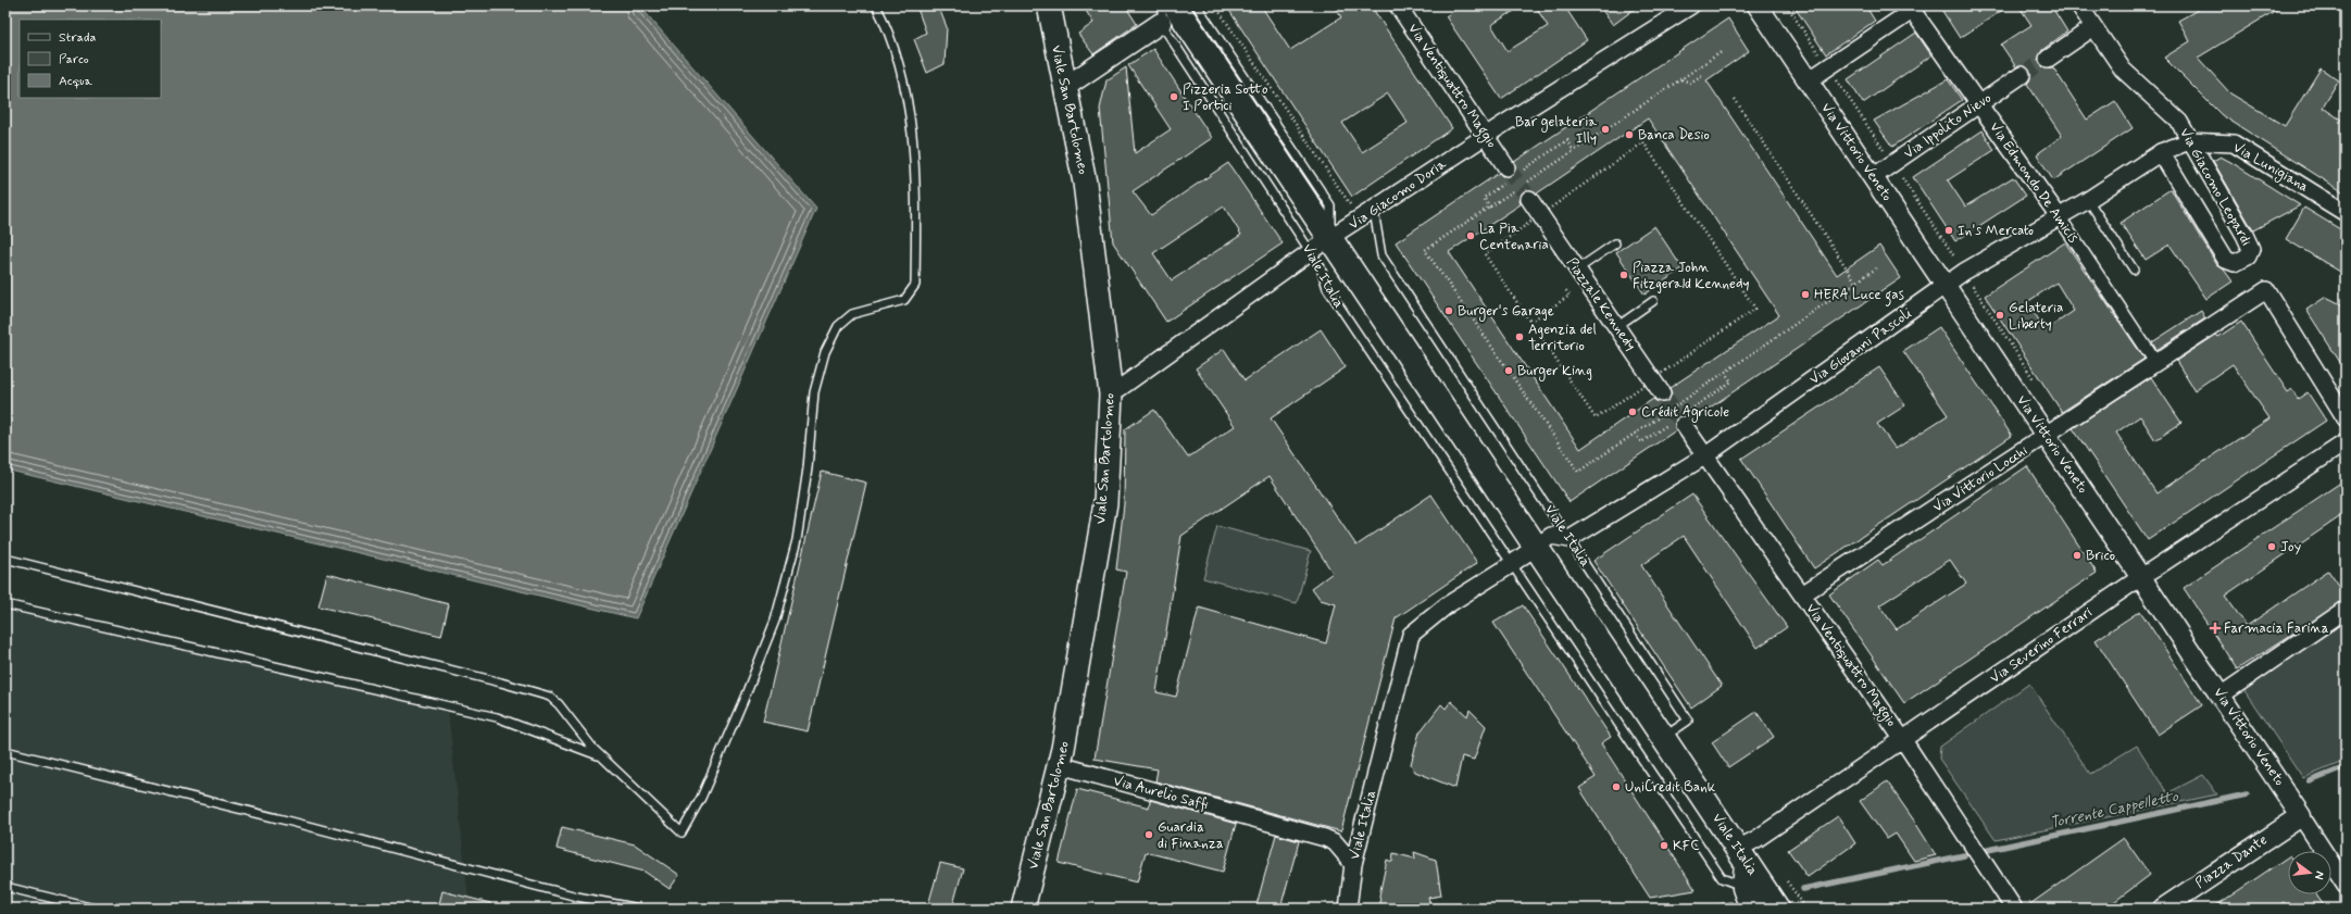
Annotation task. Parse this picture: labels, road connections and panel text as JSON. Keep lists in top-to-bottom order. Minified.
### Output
{"streets":{"main road":["Viale San Bartolomeo","Viale Italia"],"street":["Via Ventiquattro Maggio","Via Ippolito Nievo","Via Vittorio Veneto","Via Lunigiana","Via Edmondo De Amicis","Via Giacomo Leopardi","Via Giacomo Doria","Piazzale Kennedy","Via Giovanni Pascoli","Via Vittorio Locchi","Via Severino Ferrari","Via Aurelio Saffi","Piazza Dante"]},"crossings":[["Via Ventiquattro Maggio","Via Giacomo Doria"],["Via Ventiquattro Maggio","Via Giovanni Pascoli"],["Via Ventiquattro Maggio","Via Vittorio Locchi"],["Via Ventiquattro Maggio","Via Severino Ferrari"],["Viale San Bartolomeo","Via Giacomo Doria"],["Viale San Bartolomeo","Via Aurelio Saffi"],["Via Ippolito Nievo","Via Vittorio Veneto"],["Via Ippolito Nievo","Via Edmondo De Amicis"],["Via Vittorio Veneto","Via Giovanni Pascoli"],["Via Vittorio Veneto","Via Vittorio Locchi"],["Via Vittorio Veneto","Via Severino Ferrari"],["Via Vittorio Veneto","Piazza Dante"],["Via Lunigiana","Via Giacomo Leopardi"],["Via Lunigiana","Via Giovanni Pascoli"],["Via Edmondo De Amicis","Via Giovanni Pascoli"],["Via Edmondo De Amicis","Via Vittorio Locchi"],["Via Giacomo Leopardi","Via Giovanni Pascoli"],["Via Giacomo Doria","Viale Italia"],["Viale Italia","Via Giovanni Pascoli"],["Viale Italia","Via Severino Ferrari"],["Viale Italia","Via Aurelio Saffi"]],"water":["Torrente Cappelletto"],"places":{"other":["Pizzeria Sotto I Portici","Bar gelateria Illy","Banca Desio","In's Mercato","La Pia Centenaria","Piazza John Fitzgerald Kennedy","HERA Luce gas","Burger's Garage","Gelateria Liberty","Agenzia del Territorio","Burger King","Crédit Agricole","Joy","Brico","UniCredit Bank","Guardia di Finanza","KFC"],"health":["Farmacia Farina"]},"legend":["Strada","Parco","Acqua"],"north":"right"}
